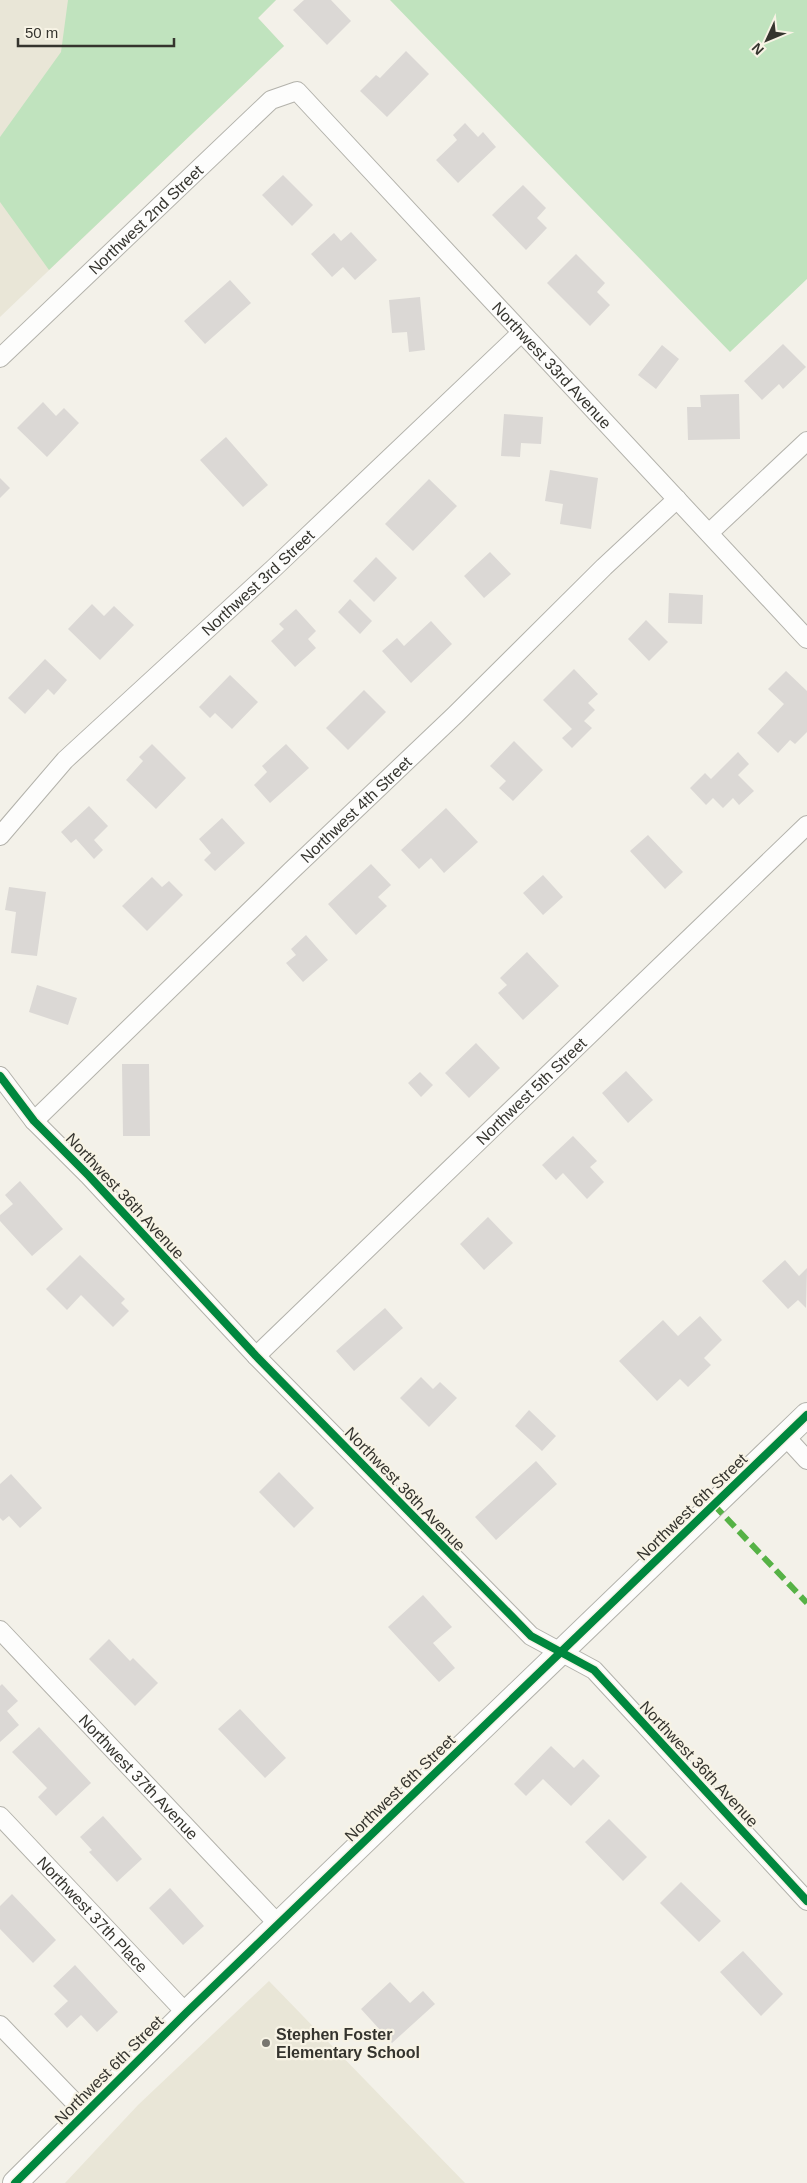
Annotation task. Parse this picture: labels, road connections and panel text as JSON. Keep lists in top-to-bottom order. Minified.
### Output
{"streets":{"main road":["Northwest 6th Street"],"street":["Northwest 2nd Street","Northwest 33rd Avenue","Northwest 3rd Street","Northwest 4th Street","Northwest 5th Street","Northwest 36th Avenue","Northwest 37th Avenue","Northwest 37th Place"]},"crossings":[["Northwest 2nd Street","Northwest 33rd Avenue"],["Northwest 33rd Avenue","Northwest 3rd Street"],["Northwest 33rd Avenue","Northwest 4th Street"],["Northwest 4th Street","Northwest 36th Avenue"],["Northwest 5th Street","Northwest 36th Avenue"],["Northwest 36th Avenue","Northwest 6th Street"],["Northwest 6th Street","Northwest 37th Avenue"],["Northwest 6th Street","Northwest 37th Place"]],"places":["Stephen Foster Elementary School"],"scale_bar":"50 m","north":"bottom left"}
